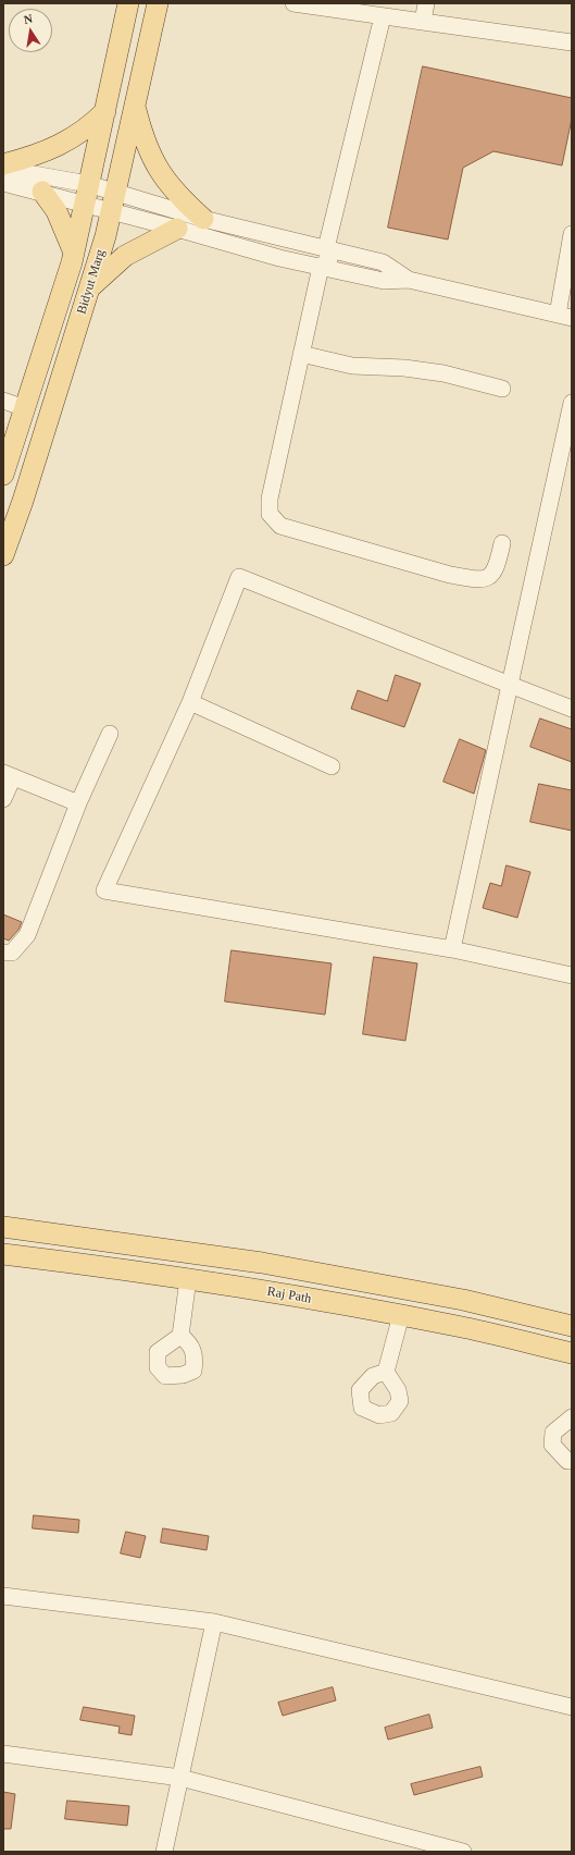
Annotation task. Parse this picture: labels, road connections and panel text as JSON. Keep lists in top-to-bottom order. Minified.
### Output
{"streets":{"main road":["Bidyut Marg","Raj Path"]},"north":"top"}
